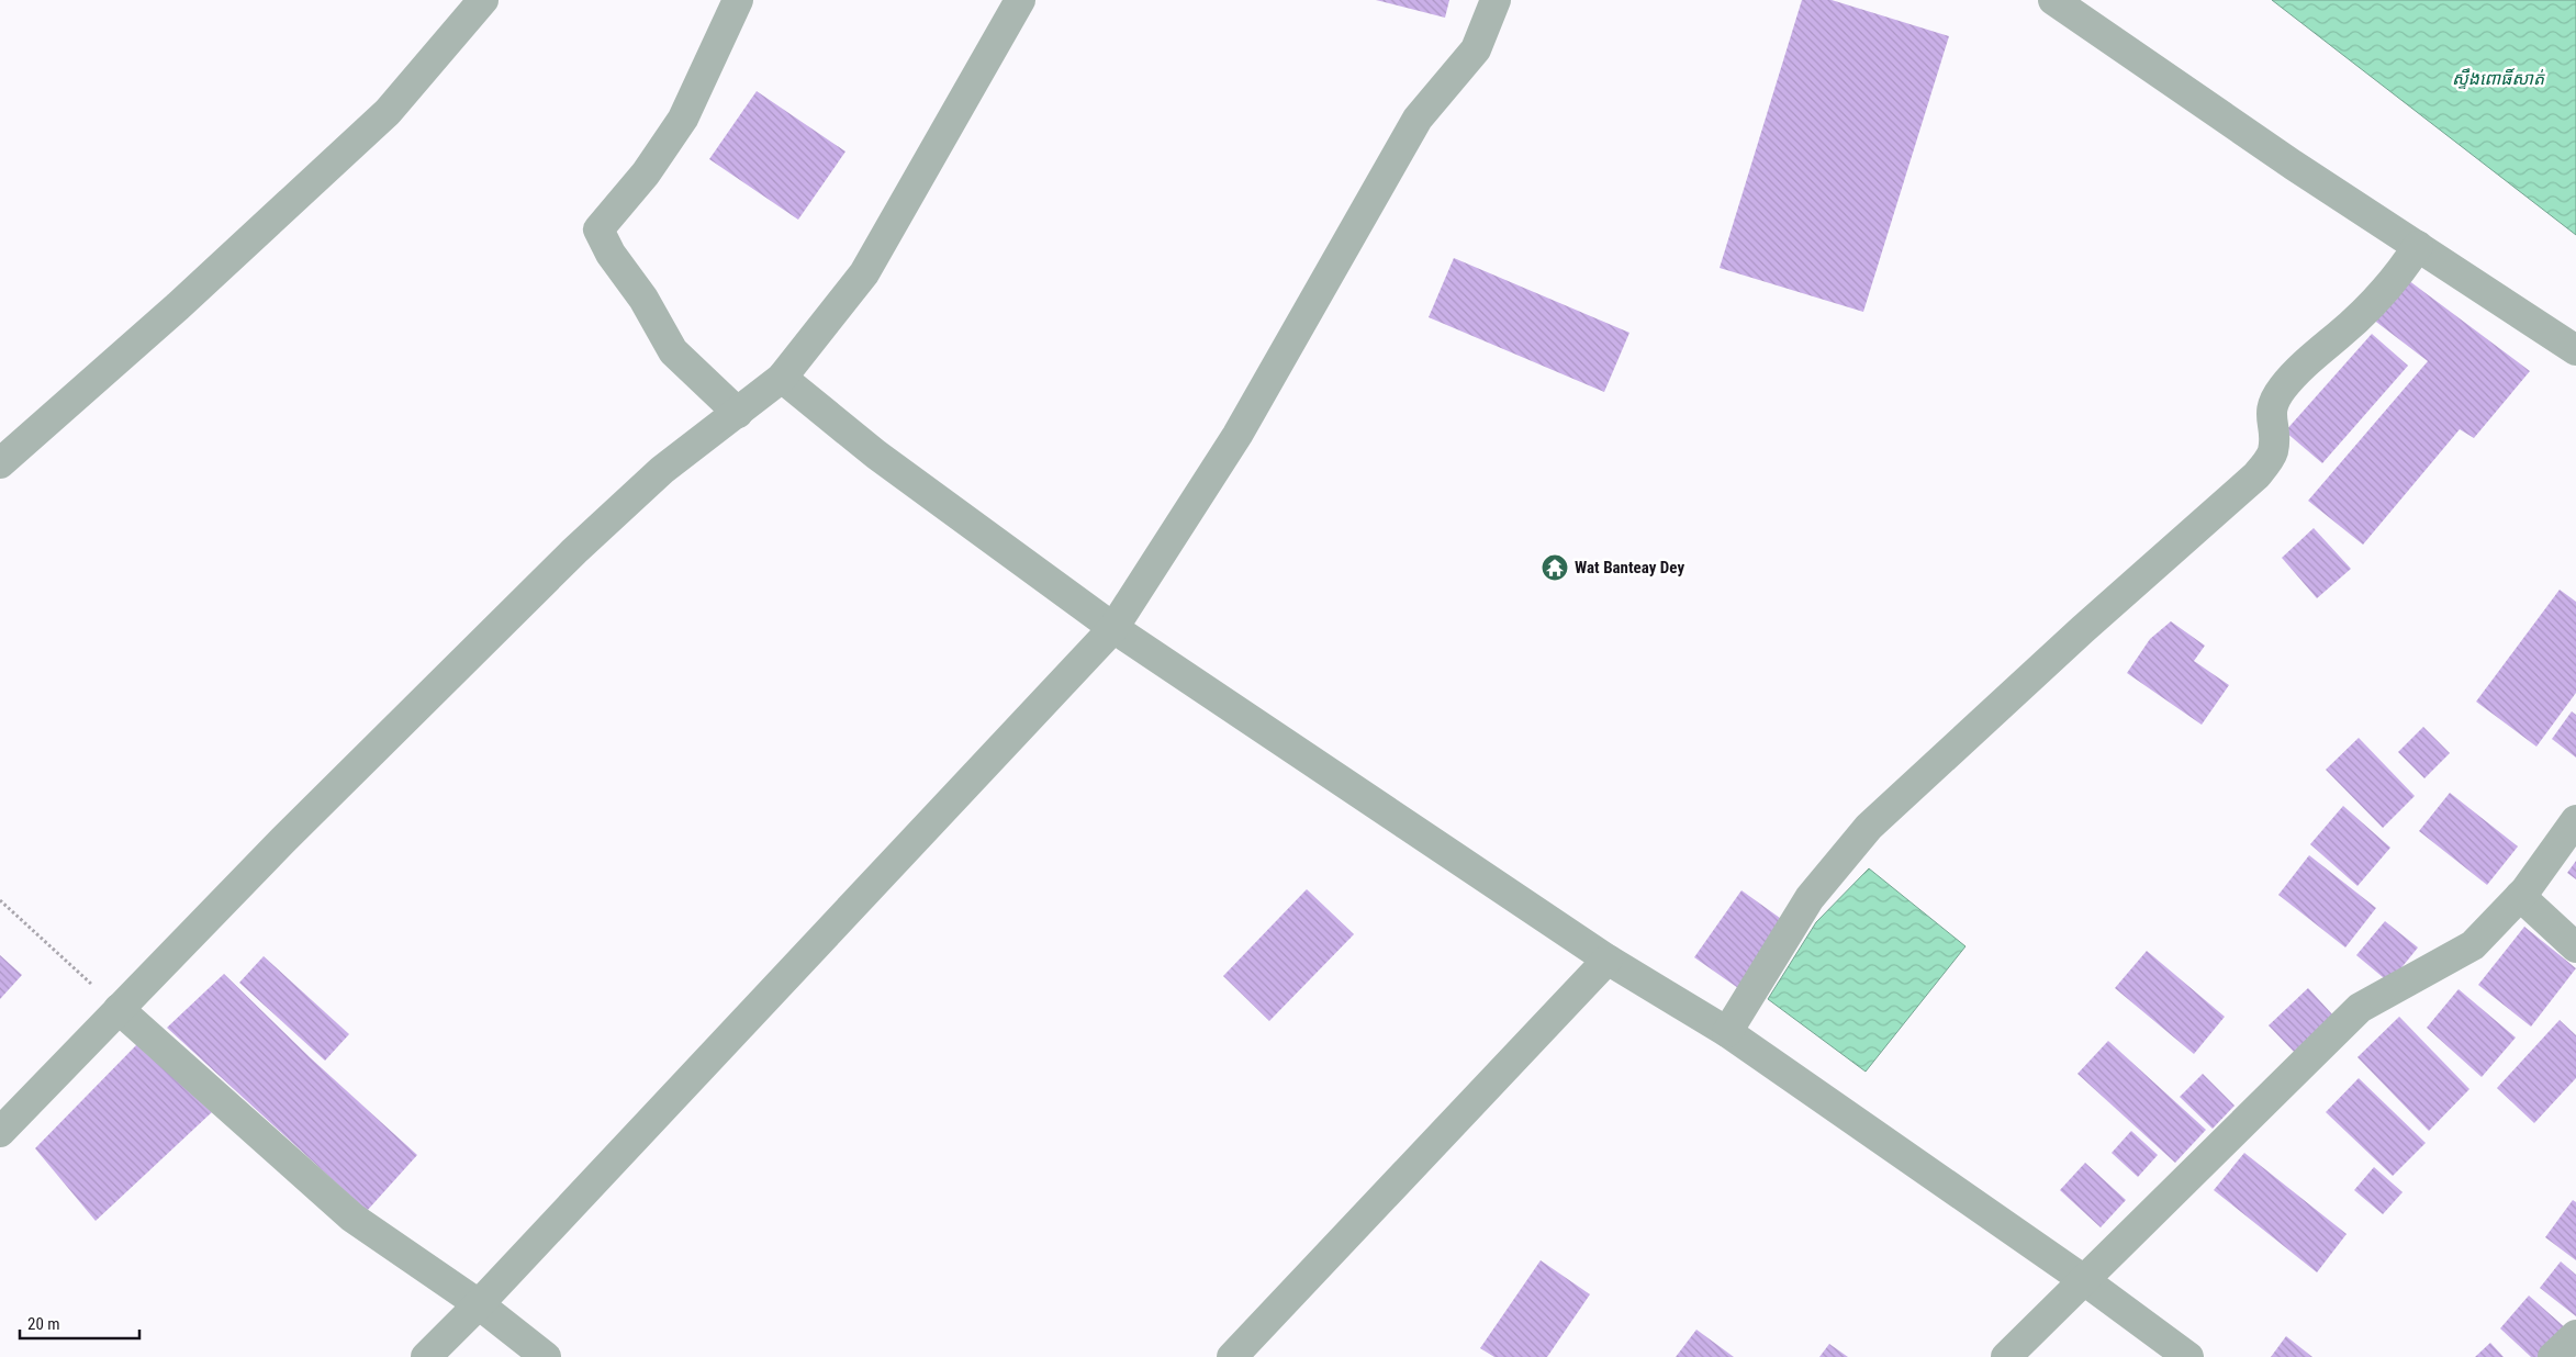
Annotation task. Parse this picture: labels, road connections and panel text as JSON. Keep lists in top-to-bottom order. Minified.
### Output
{"water":["ស្ទឹងពោធិ៍សាត់"],"places":{"temple":["Wat Banteay Dey"]},"scale_bar":"20 m"}
